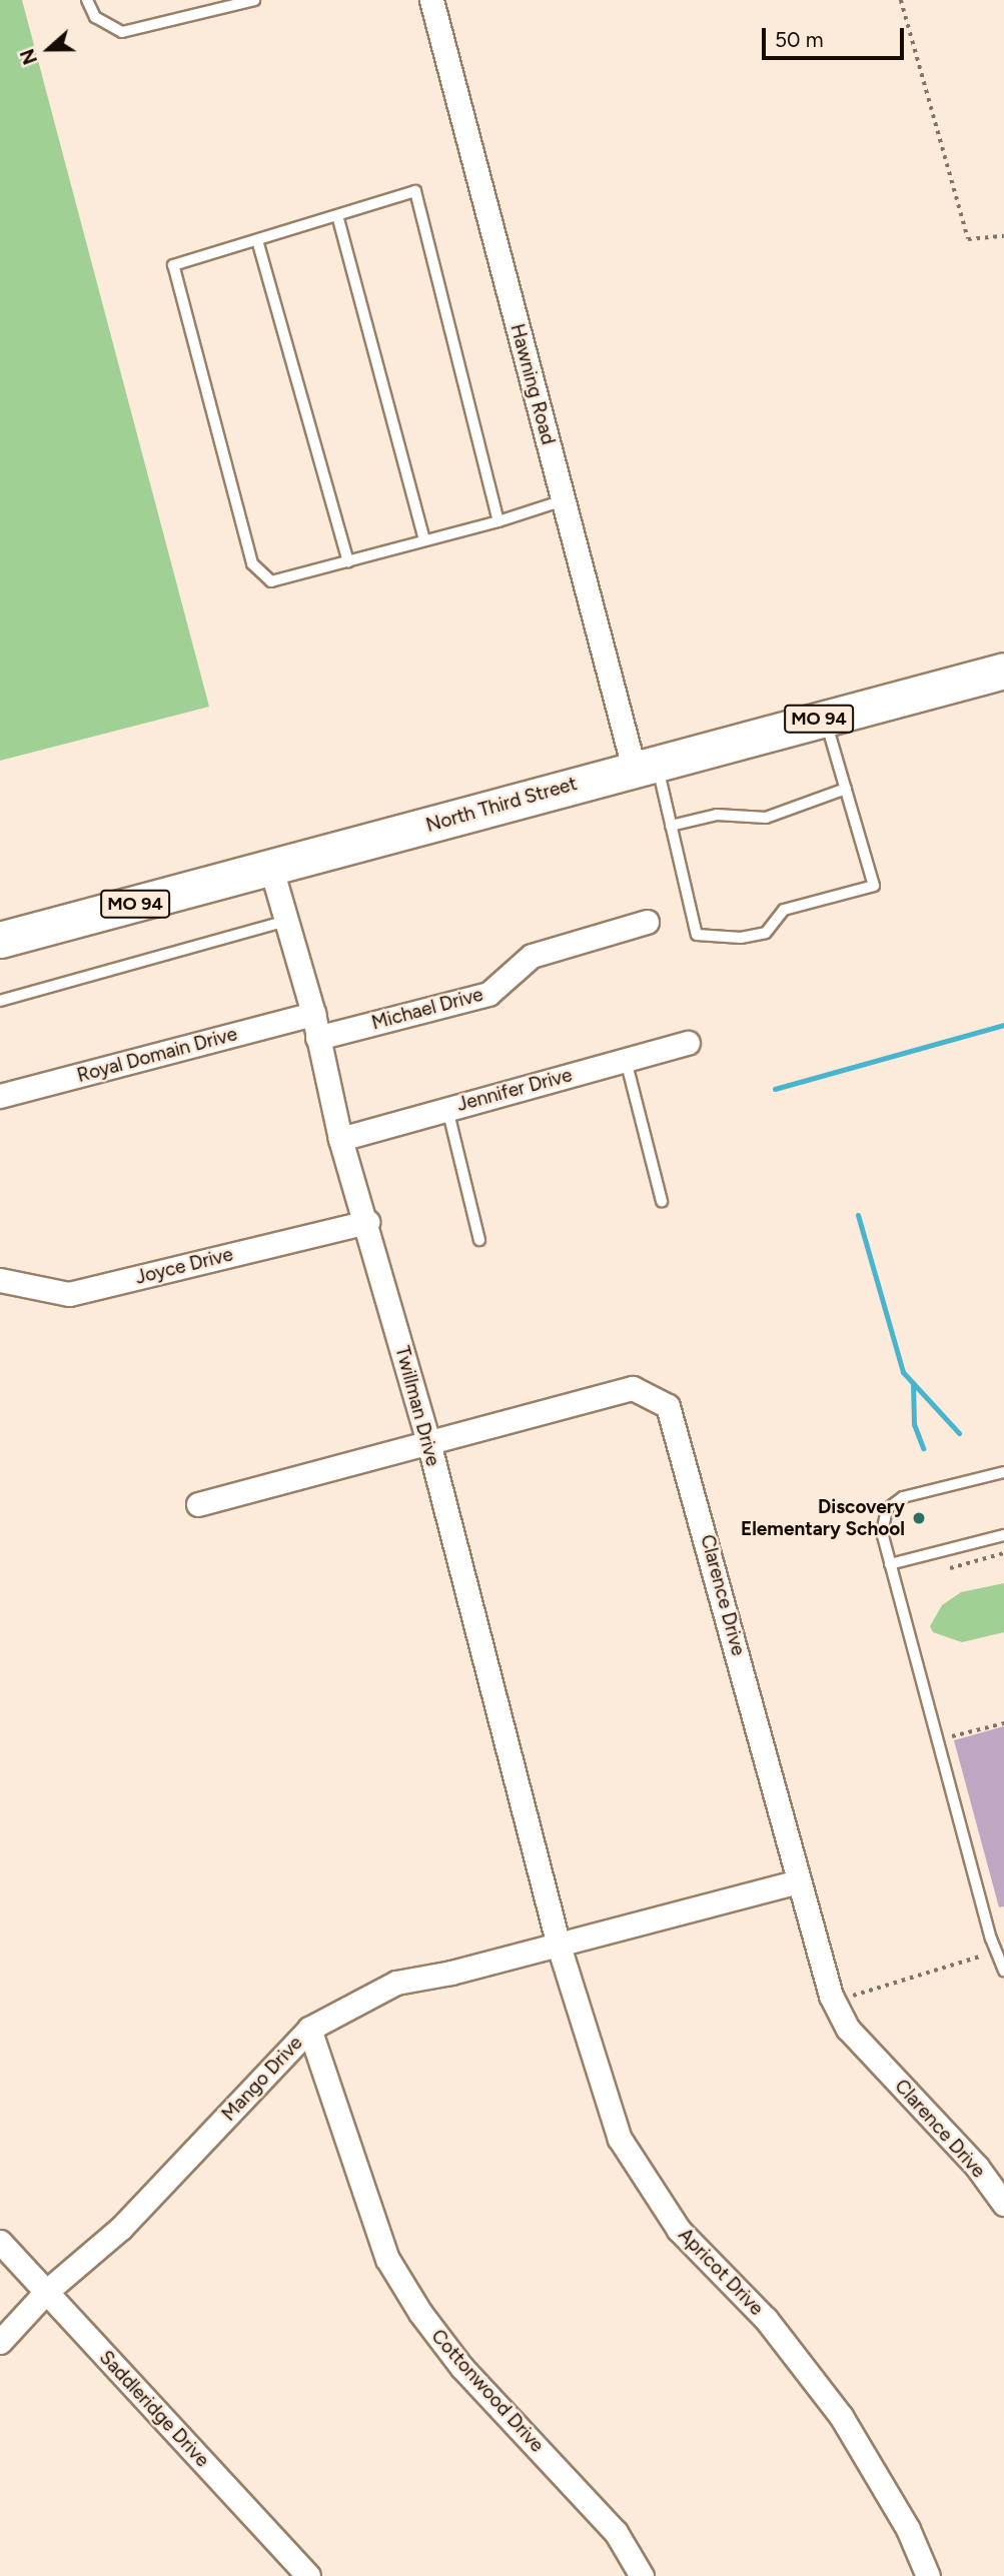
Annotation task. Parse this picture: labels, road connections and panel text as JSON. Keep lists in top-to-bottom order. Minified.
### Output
{"streets":{"main road":["MO 94","North Third Street"],"street":["Hawning Road","Michael Drive","Royal Domain Drive","Jennifer Drive","Joyce Drive","Twillman Drive","Clarence Drive","Mango Drive","Apricot Drive","Cottonwood Drive","Saddleridge Drive"]},"crossings":[["Hawning Road","North Third Street"],["North Third Street","Twillman Drive"],["Michael Drive","Twillman Drive"],["Royal Domain Drive","Twillman Drive"],["Jennifer Drive","Twillman Drive"],["Joyce Drive","Twillman Drive"],["Twillman Drive","Clarence Drive"],["Twillman Drive","Mango Drive"],["Twillman Drive","Apricot Drive"],["Clarence Drive","Mango Drive"],["Mango Drive","Apricot Drive"],["Mango Drive","Cottonwood Drive"],["Mango Drive","Saddleridge Drive"]],"places":["Discovery Elementary School"],"scale_bar":"50 m","north":"left"}
